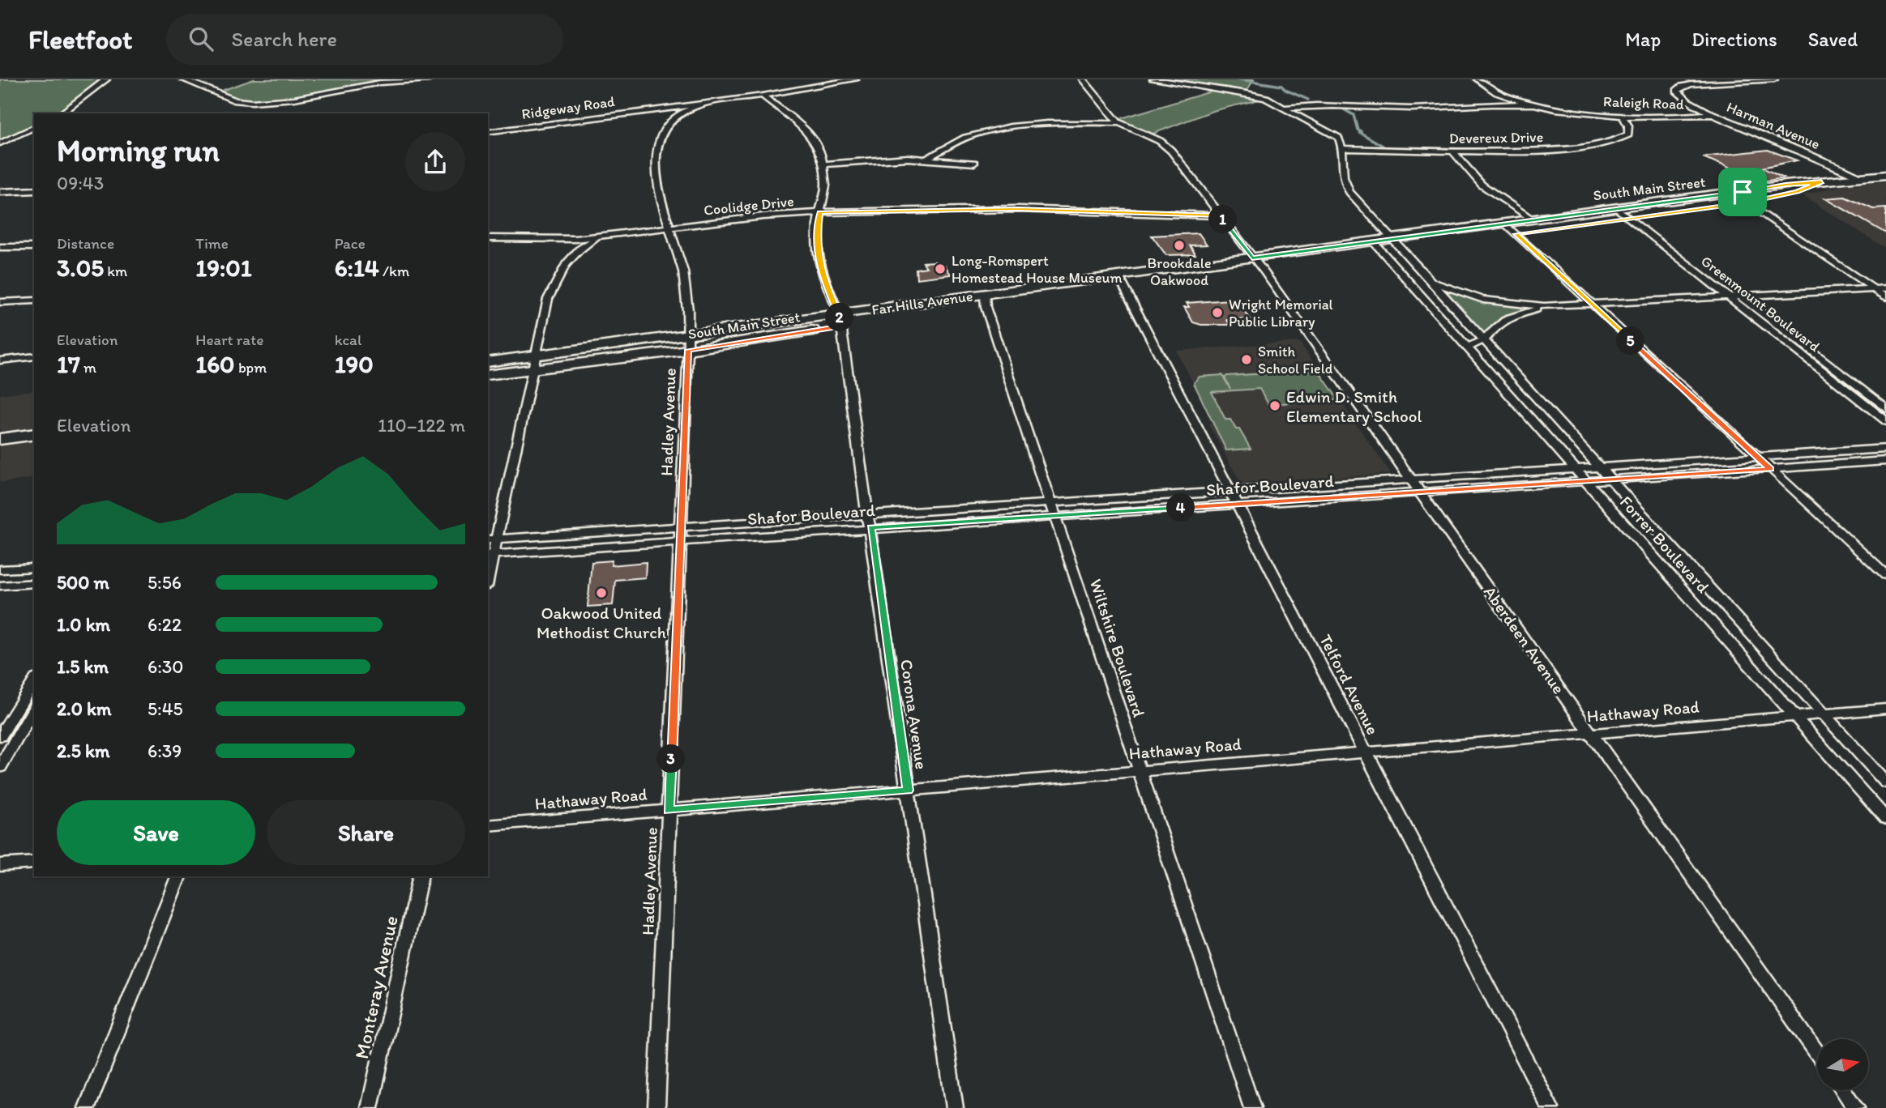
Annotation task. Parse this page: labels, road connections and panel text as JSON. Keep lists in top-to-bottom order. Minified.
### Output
{"streets":{"main road":["South Main Street","Far Hills Avenue"],"street":["Raleigh Road","Ridgeway Road","Harman Avenue","Devereux Drive","Coolidge Drive","Greenmount Boulevard","Hadley Avenue","Shafor Boulevard","Forrer Boulevard","Aberdeen Avenue","Wiltshire Boulevard","Telford Avenue","Hathaway Road","Corona Avenue","Monteray Avenue"]},"crossings":[["Raleigh Road","Harman Avenue"],["Raleigh Road","Devereux Drive"],["Ridgeway Road","Coolidge Drive"],["Ridgeway Road","Hadley Avenue"],["Ridgeway Road","Corona Avenue"],["Devereux Drive","Forrer Boulevard"],["South Main Street","Far Hills Avenue"],["South Main Street","Greenmount Boulevard"],["South Main Street","Hadley Avenue"],["South Main Street","Forrer Boulevard"],["South Main Street","Corona Avenue"],["Coolidge Drive","Hadley Avenue"],["Coolidge Drive","Aberdeen Avenue"],["Coolidge Drive","Corona Avenue"],["Far Hills Avenue","Hadley Avenue"],["Far Hills Avenue","Forrer Boulevard"],["Far Hills Avenue","Aberdeen Avenue"],["Far Hills Avenue","Wiltshire Boulevard"],["Far Hills Avenue","Telford Avenue"],["Far Hills Avenue","Corona Avenue"],["Hadley Avenue","Shafor Boulevard"],["Hadley Avenue","Hathaway Road"],["Hadley Avenue","Corona Avenue"],["Shafor Boulevard","Forrer Boulevard"],["Shafor Boulevard","Aberdeen Avenue"],["Shafor Boulevard","Wiltshire Boulevard"],["Shafor Boulevard","Telford Avenue"],["Shafor Boulevard","Corona Avenue"],["Forrer Boulevard","Hathaway Road"],["Aberdeen Avenue","Hathaway Road"],["Wiltshire Boulevard","Hathaway Road"],["Telford Avenue","Hathaway Road"],["Hathaway Road","Corona Avenue"]],"places":["Brookdale Oakwood","Long-Romspert Homestead House Museum","Wright Memorial Public Library","Smith School Field","Edwin D. Smith Elementary School","Oakwood United Methodist Church"],"north":"right","page":{"header":"Fleetfoot","search":"Search here","nav":["Map","Directions","Saved"],"heading":["Morning run","09:43"],"pins":["1","2","5","4","3"],"stats":[["Distance","3.05 km"],["Time","19:01"],["Pace","6:14 /km"],["Elevation","17 m"],["Heart rate","160 bpm"],["kcal","190"]],"chart":["Elevation","110–122 m"],"list":[{"name":"500 m","note":"5:56"},{"name":"1.0 km","note":"6:22"},{"name":"1.5 km","note":"6:30"},{"name":"2.0 km","note":"5:45"},{"name":"2.5 km","note":"6:39"}],"buttons":["Save","Share"]}}
